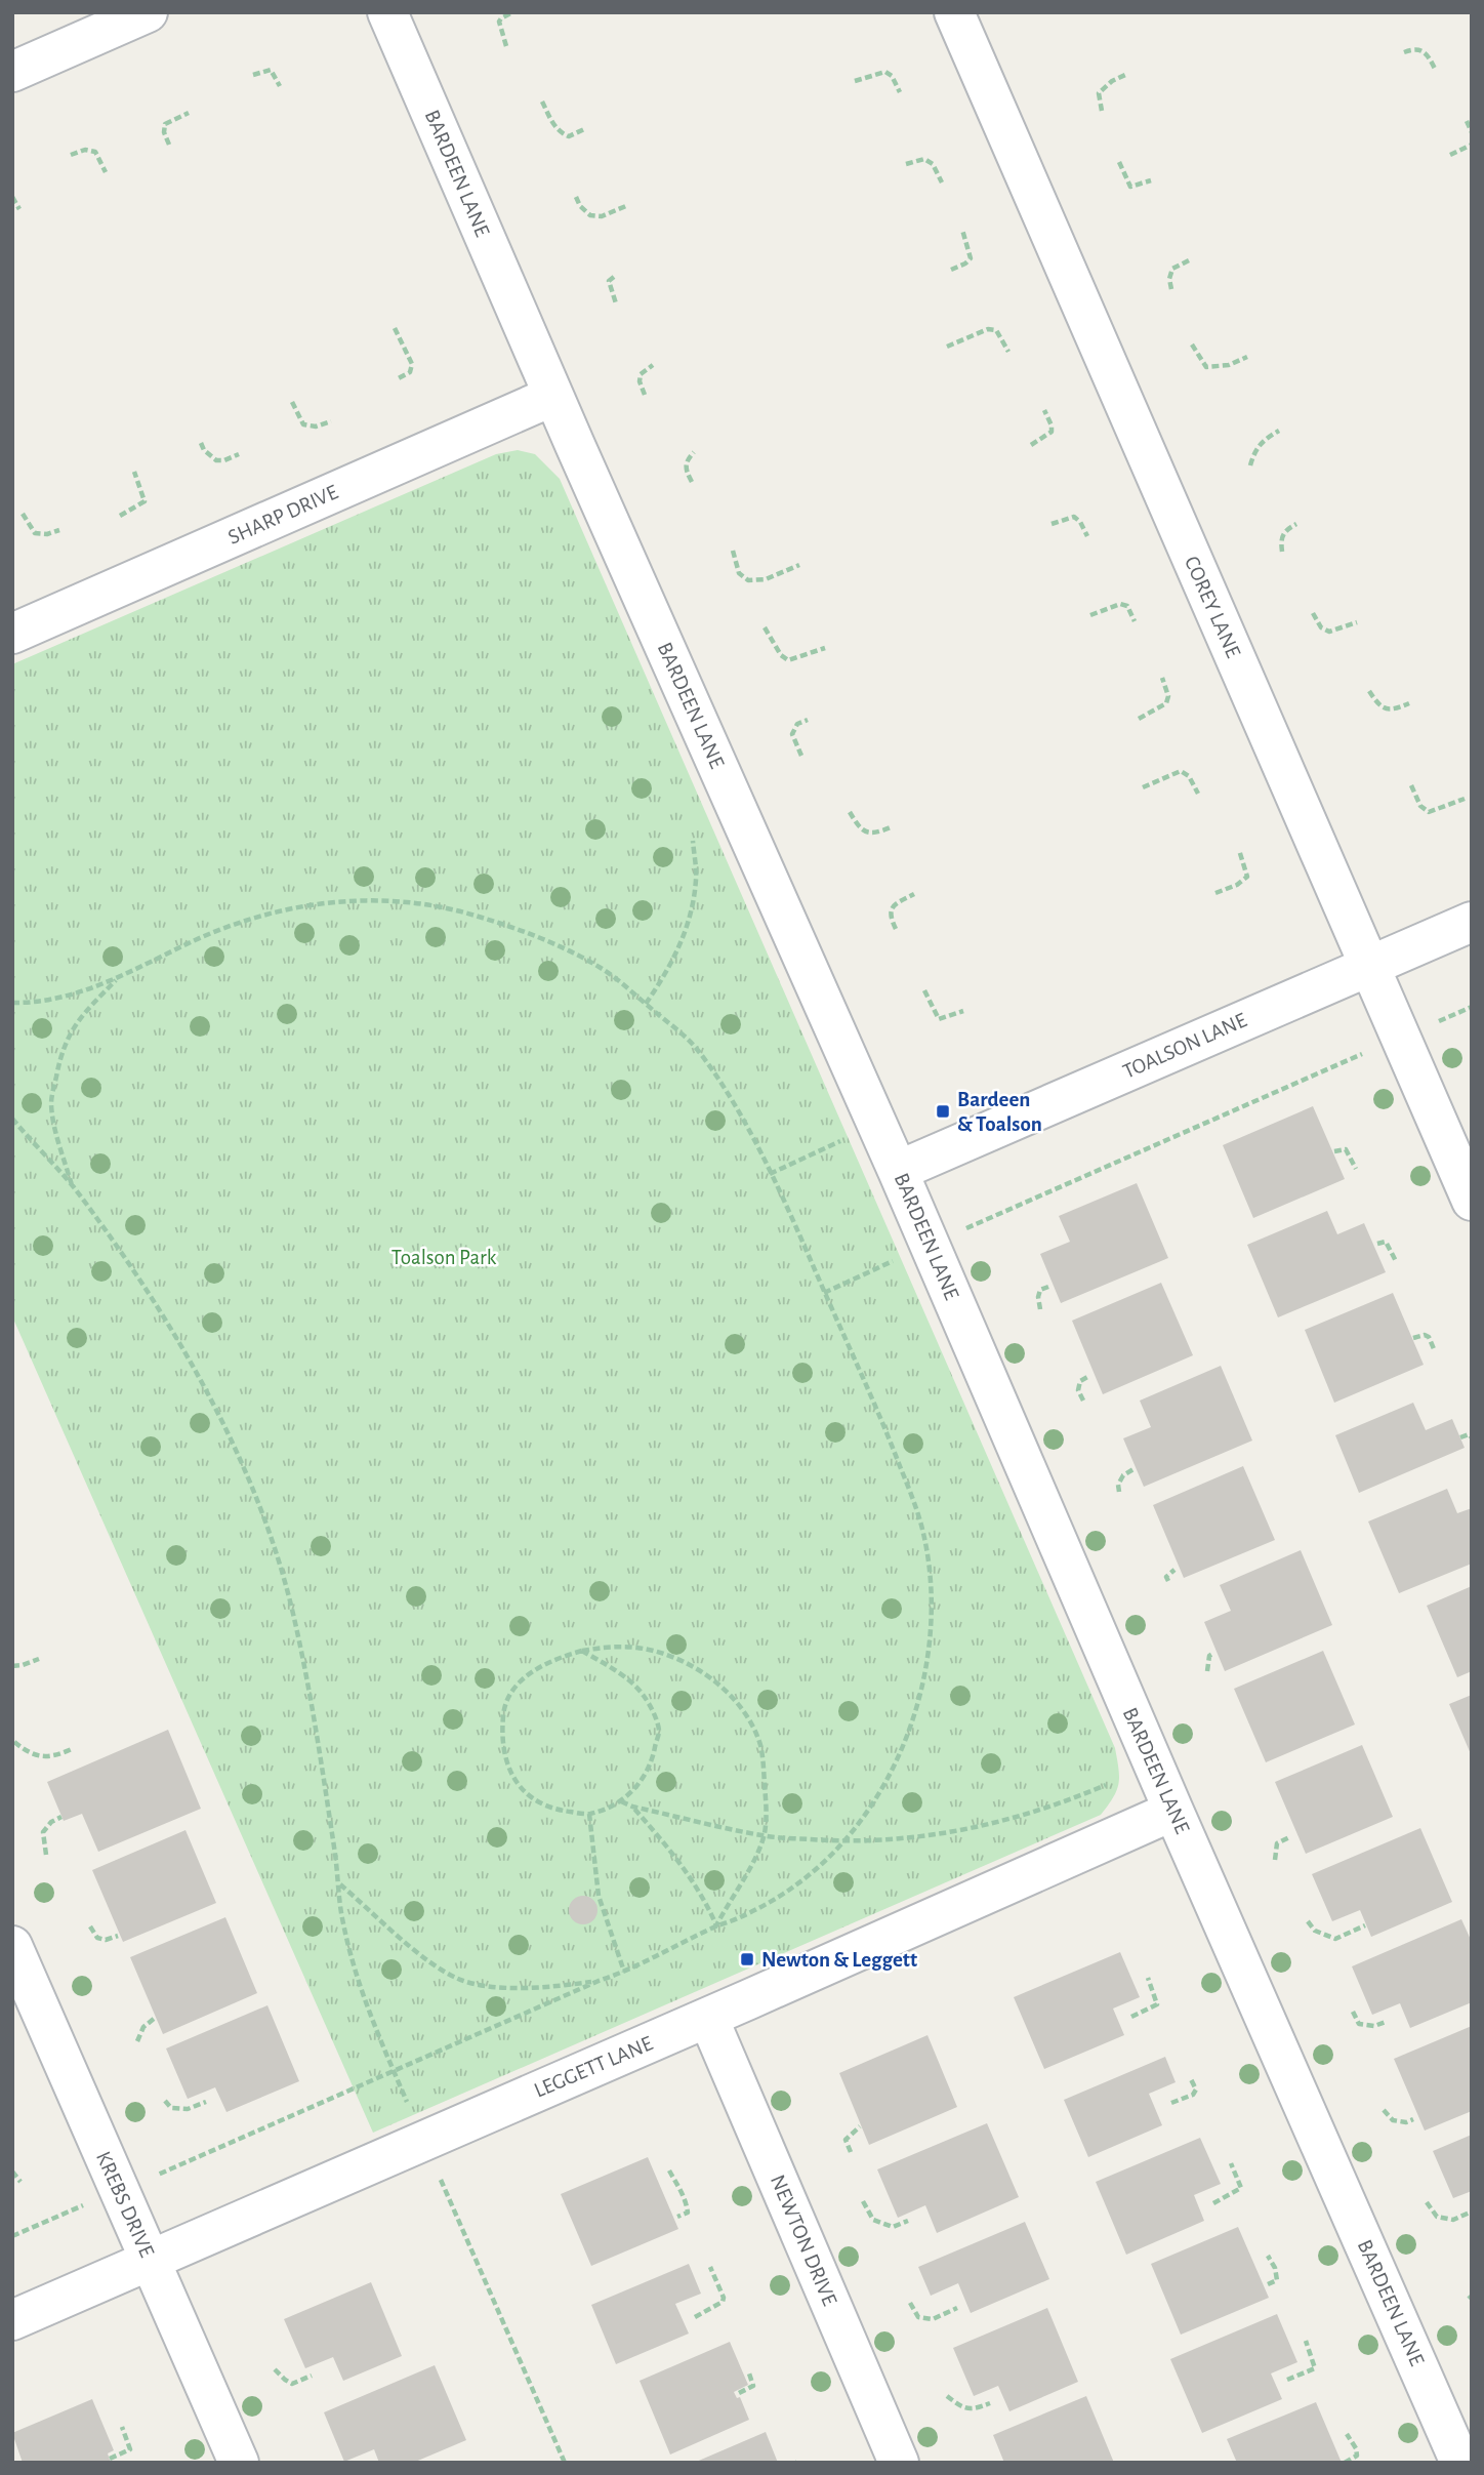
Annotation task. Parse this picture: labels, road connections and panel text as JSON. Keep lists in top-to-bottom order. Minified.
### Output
{"streets":{"street":["BARDEEN LANE","SHARP DRIVE","COREY LANE","TOALSON LANE","LEGGETT LANE","KREBS DRIVE","NEWTON DRIVE"]},"crossings":[["BARDEEN LANE","SHARP DRIVE"],["BARDEEN LANE","TOALSON LANE"],["BARDEEN LANE","LEGGETT LANE"],["COREY LANE","TOALSON LANE"],["LEGGETT LANE","KREBS DRIVE"],["LEGGETT LANE","NEWTON DRIVE"]],"parks":["Toalson Park"],"places":{"transit":["Bardeen & Toalson","Newton & Leggett"]}}
